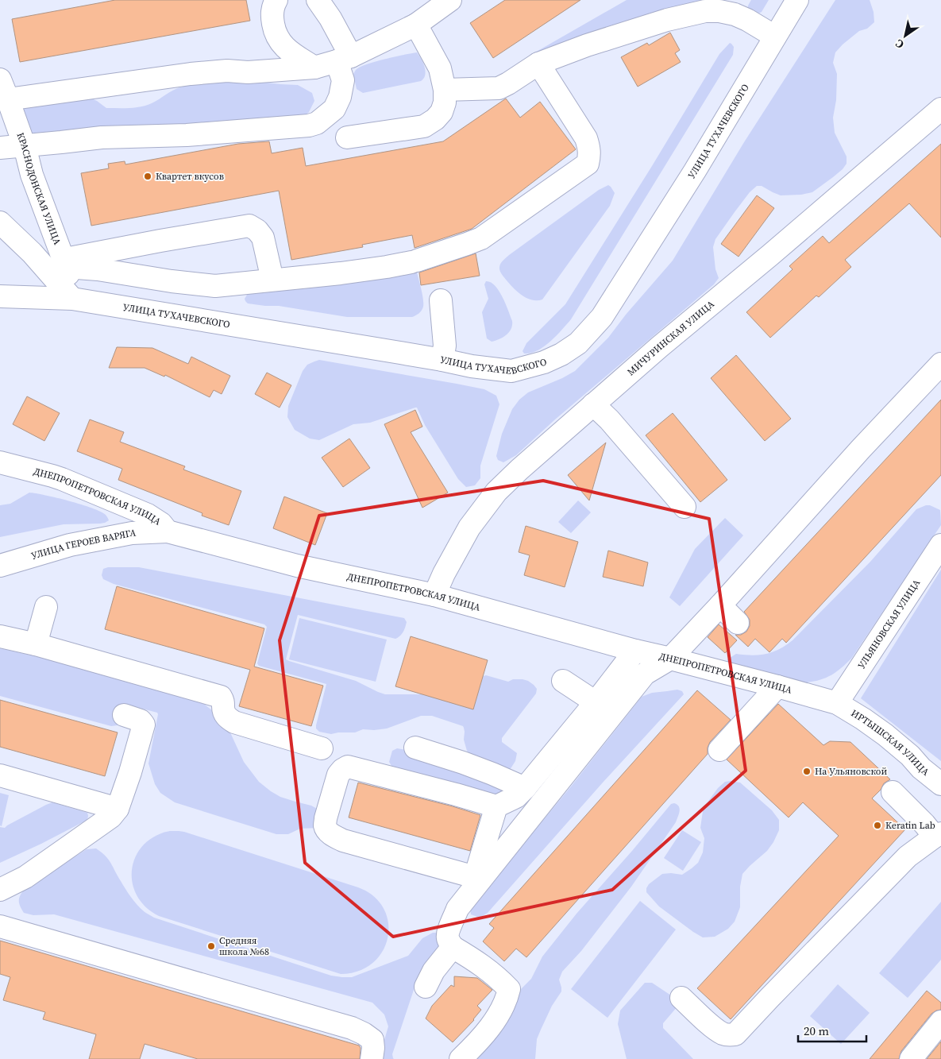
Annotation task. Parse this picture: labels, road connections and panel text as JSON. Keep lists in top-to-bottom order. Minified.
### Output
{"streets":{"street":["УЛИЦА ТУХАЧЕВСКОГО","КРАСНОДОНСКАЯ УЛИЦА","МИЧУРИНСКАЯ УЛИЦА","ДНЕПРОПЕТРОВСКАЯ УЛИЦА","УЛИЦА ГЕРОЕВ ВАРЯГА","УЛЬЯНОВСКАЯ УЛИЦА","ИРТЫШСКАЯ УЛИЦА"]},"crossings":[["УЛИЦА ТУХАЧЕВСКОГО","КРАСНОДОНСКАЯ УЛИЦА"],["МИЧУРИНСКАЯ УЛИЦА","ДНЕПРОПЕТРОВСКАЯ УЛИЦА"],["ДНЕПРОПЕТРОВСКАЯ УЛИЦА","УЛИЦА ГЕРОЕВ ВАРЯГА"],["ДНЕПРОПЕТРОВСКАЯ УЛИЦА","УЛЬЯНОВСКАЯ УЛИЦА"],["ДНЕПРОПЕТРОВСКАЯ УЛИЦА","ИРТЫШСКАЯ УЛИЦА"],["УЛЬЯНОВСКАЯ УЛИЦА","ИРТЫШСКАЯ УЛИЦА"]],"places":["Квартет вкусов","На Ульяновской","Keratin Lab","Средняя школа №68"],"scale_bar":"20 m","north":"bottom left"}
